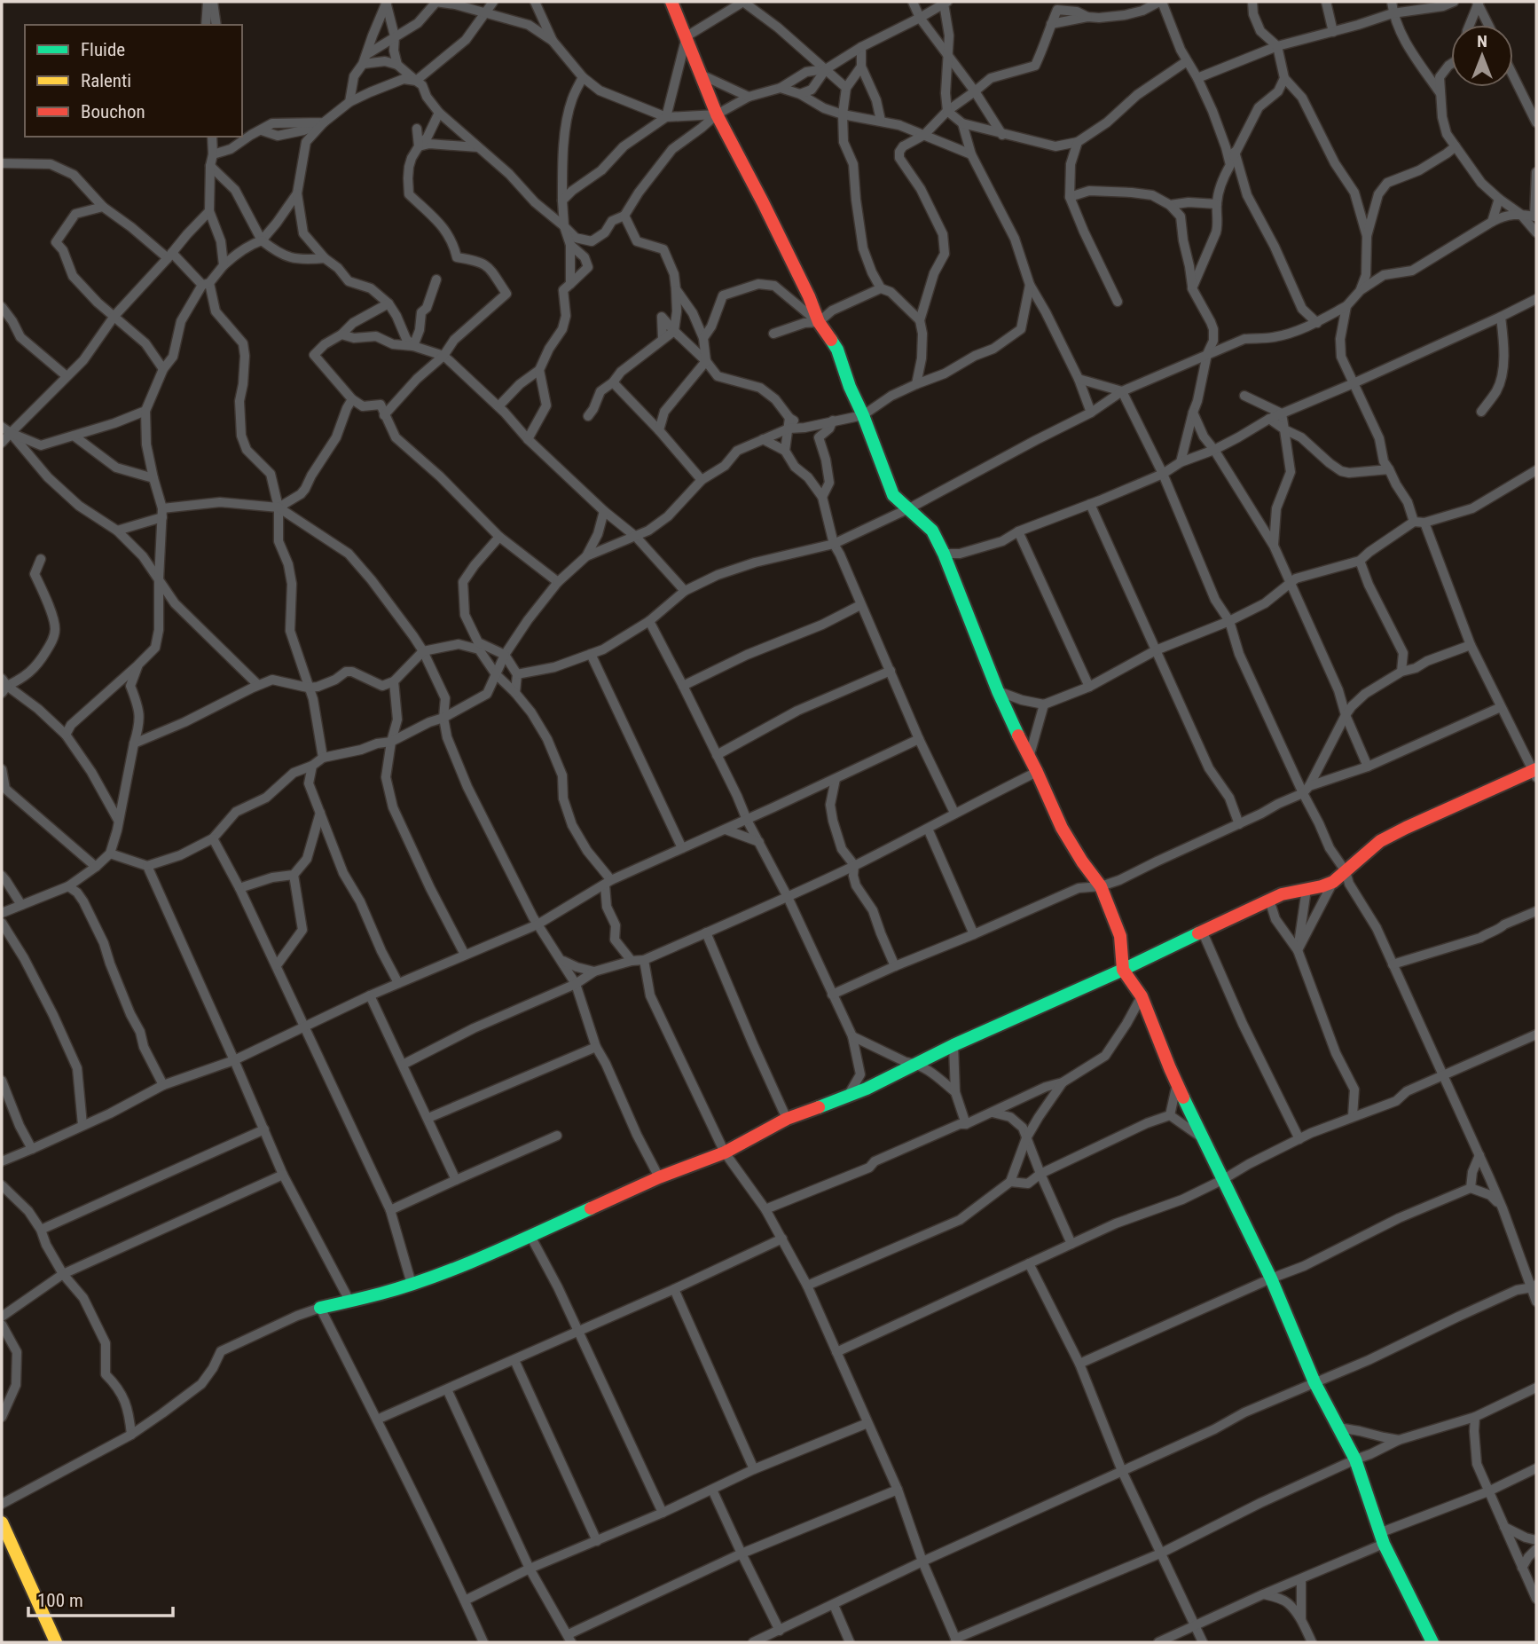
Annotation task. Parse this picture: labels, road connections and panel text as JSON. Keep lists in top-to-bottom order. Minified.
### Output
{"legend":["Fluide","Ralenti","Bouchon"],"scale_bar":"100 m","north":"top"}
